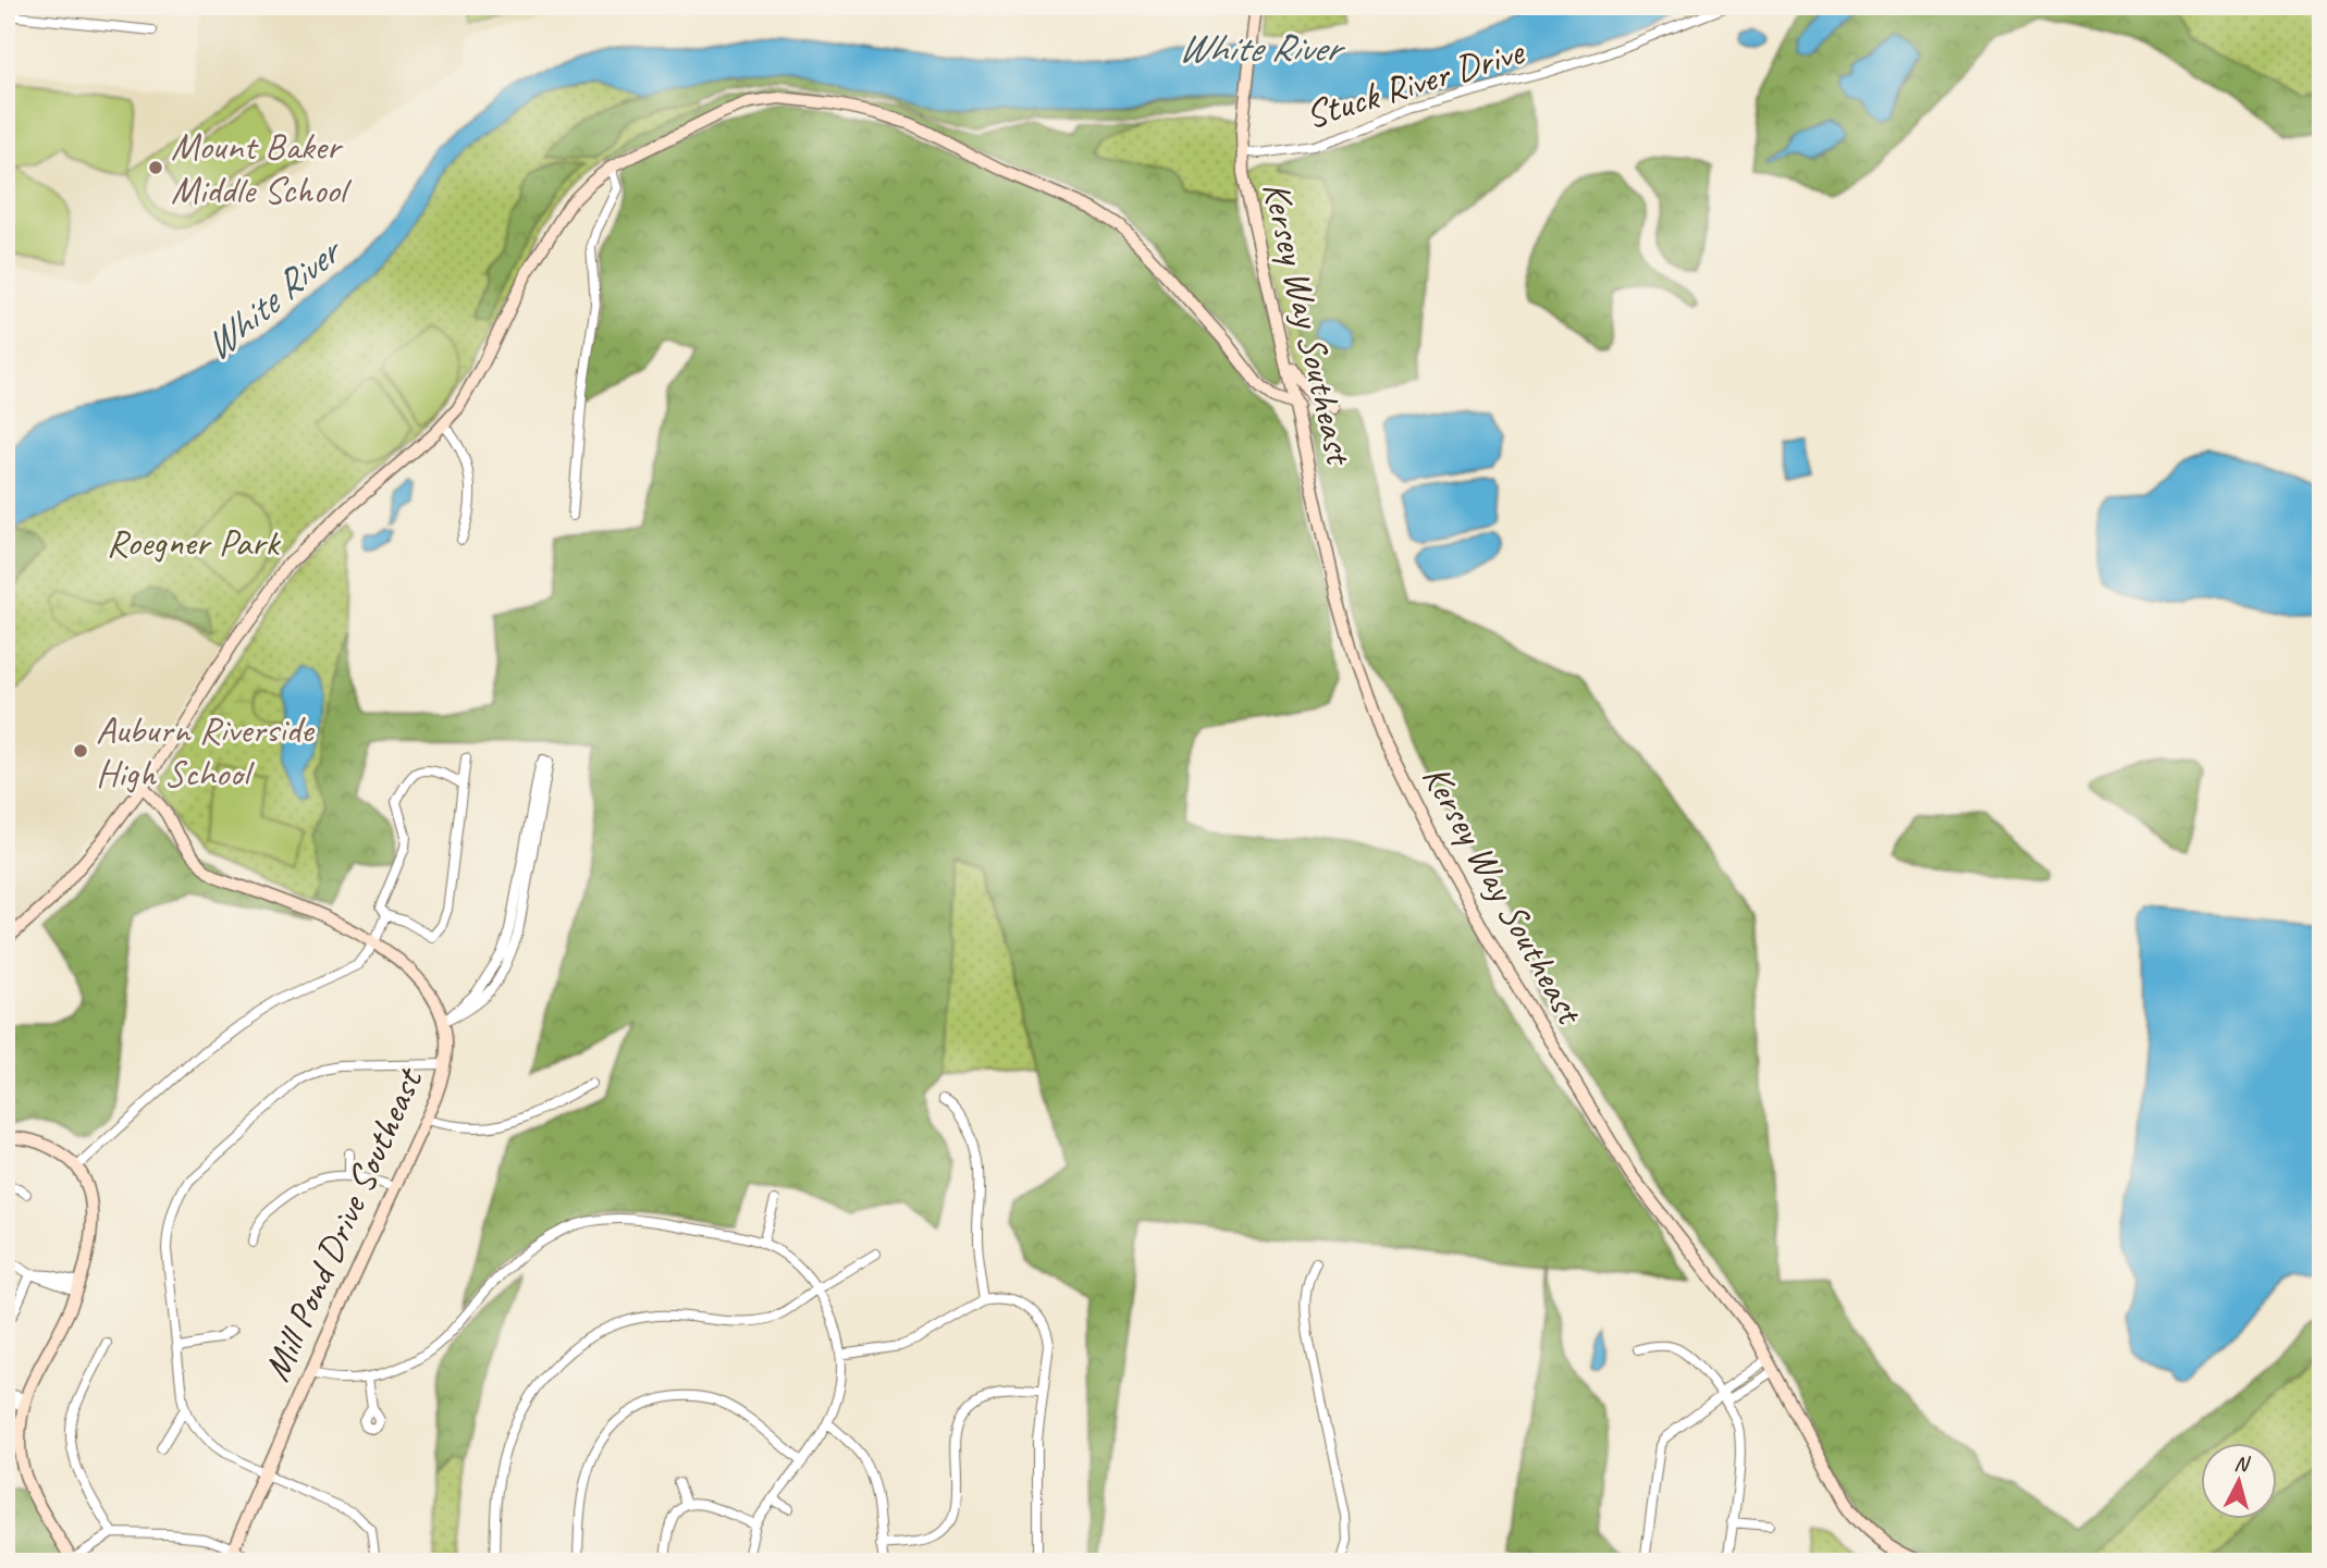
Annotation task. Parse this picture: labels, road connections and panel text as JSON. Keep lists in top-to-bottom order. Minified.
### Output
{"streets":{"street":["Stuck River Drive","Kersey Way Southeast","Mill Pond Drive Southeast"]},"crossings":[["Stuck River Drive","Kersey Way Southeast"]],"water":["White River"],"parks":["Roegner Park"],"places":["Mount Baker Middle School","Auburn Riverside High School"],"north":"top"}
